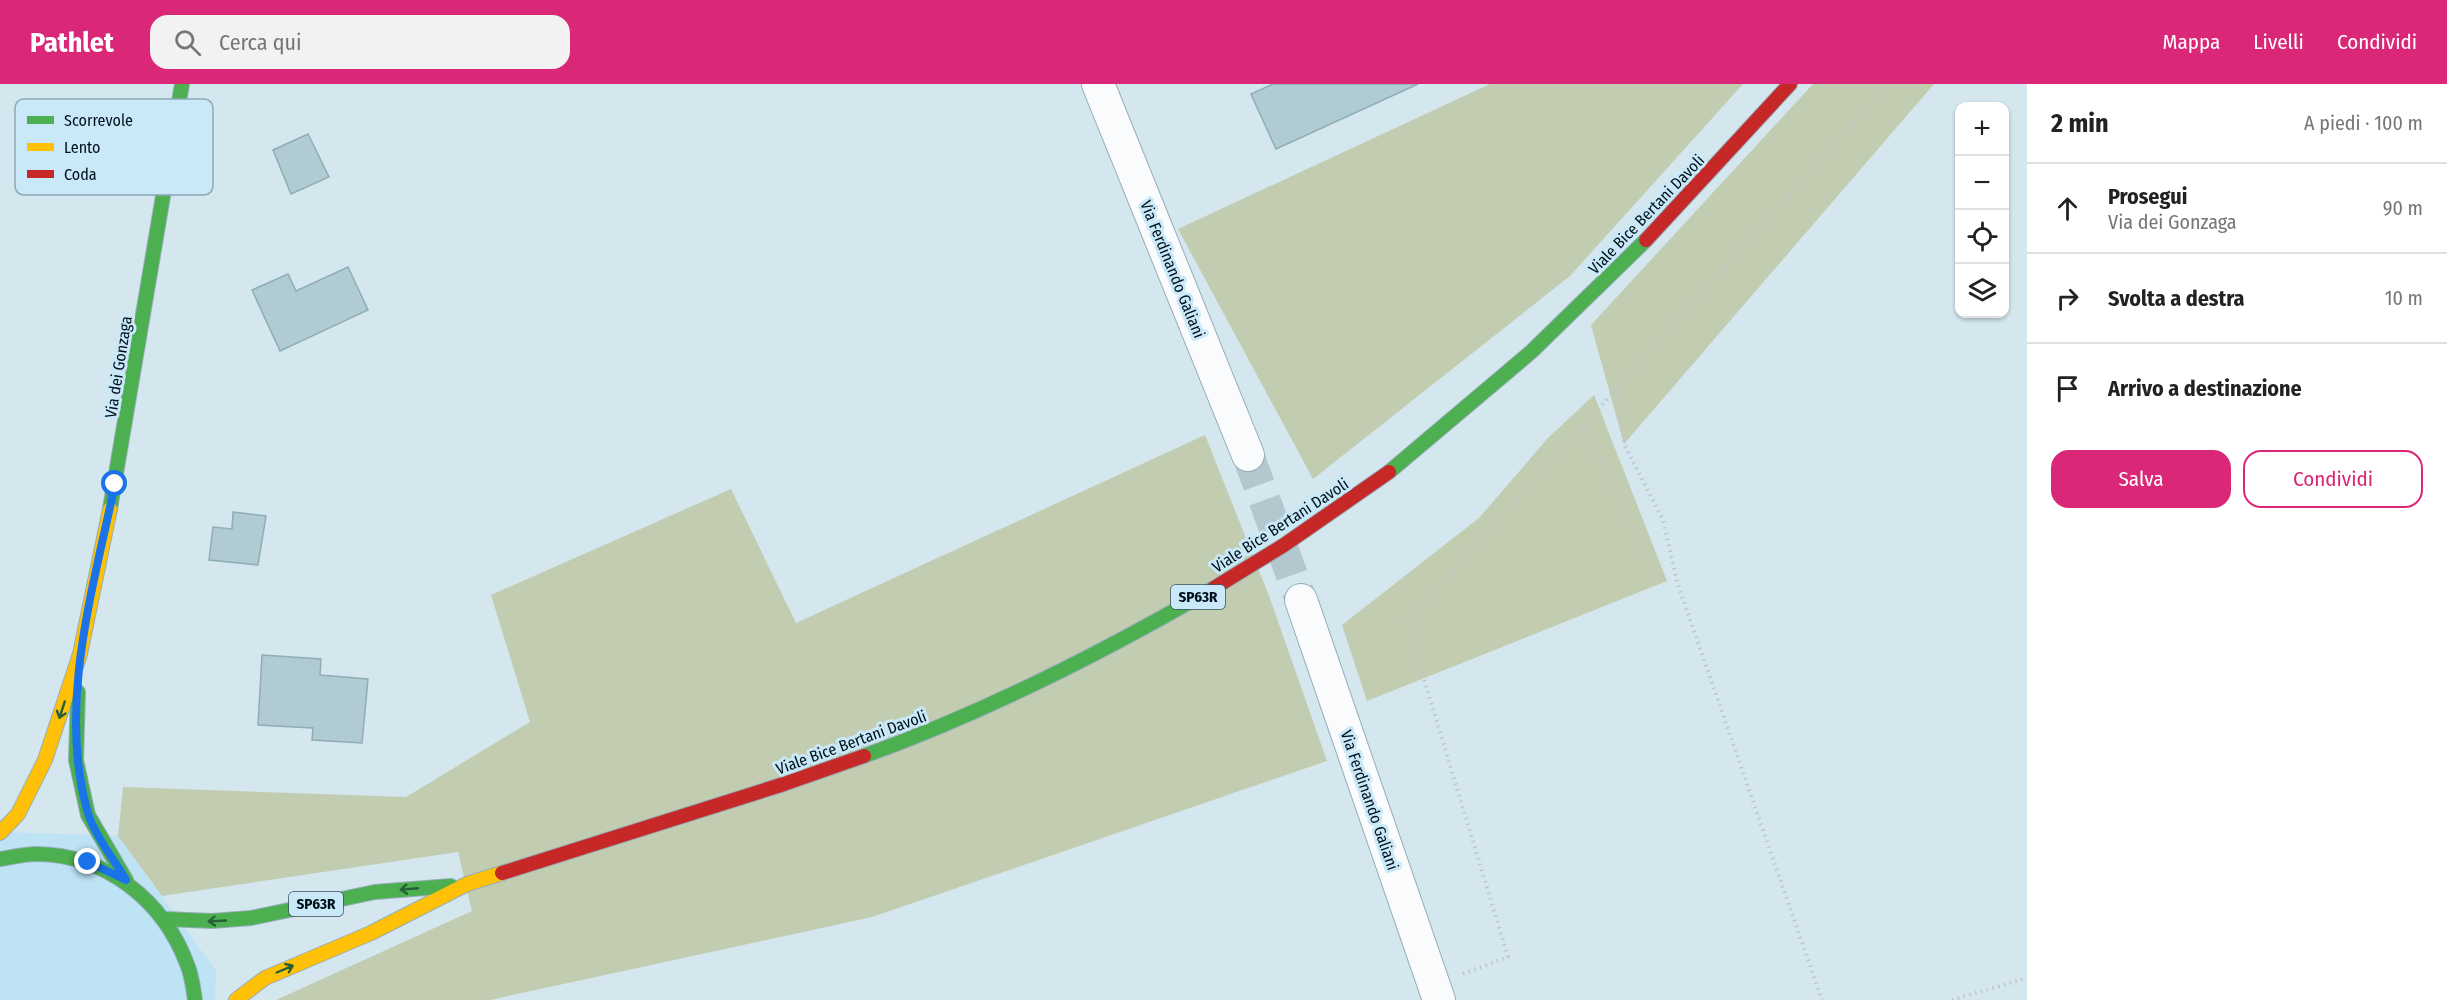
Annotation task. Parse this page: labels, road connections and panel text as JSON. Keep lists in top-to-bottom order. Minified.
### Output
{"streets":{"main road":["Viale Bice Bertani Davoli","Via dei Gonzaga","SP63R"],"street":["Via Ferdinando Galiani"]},"crossings":[["Viale Bice Bertani Davoli","SP63R"]],"legend":["Scorrevole","Lento","Coda"],"page":{"header":"Pathlet","search":"Cerca qui","nav":["Mappa","Livelli","Condividi"],"heading":["2 min","A piedi · 100 m"],"map_buttons":["+","−"],"list":[["Prosegui","Via dei Gonzaga","90 m"],["Svolta a destra","10 m"],"Arrivo a destinazione"],"buttons":["Salva","Condividi"]}}
